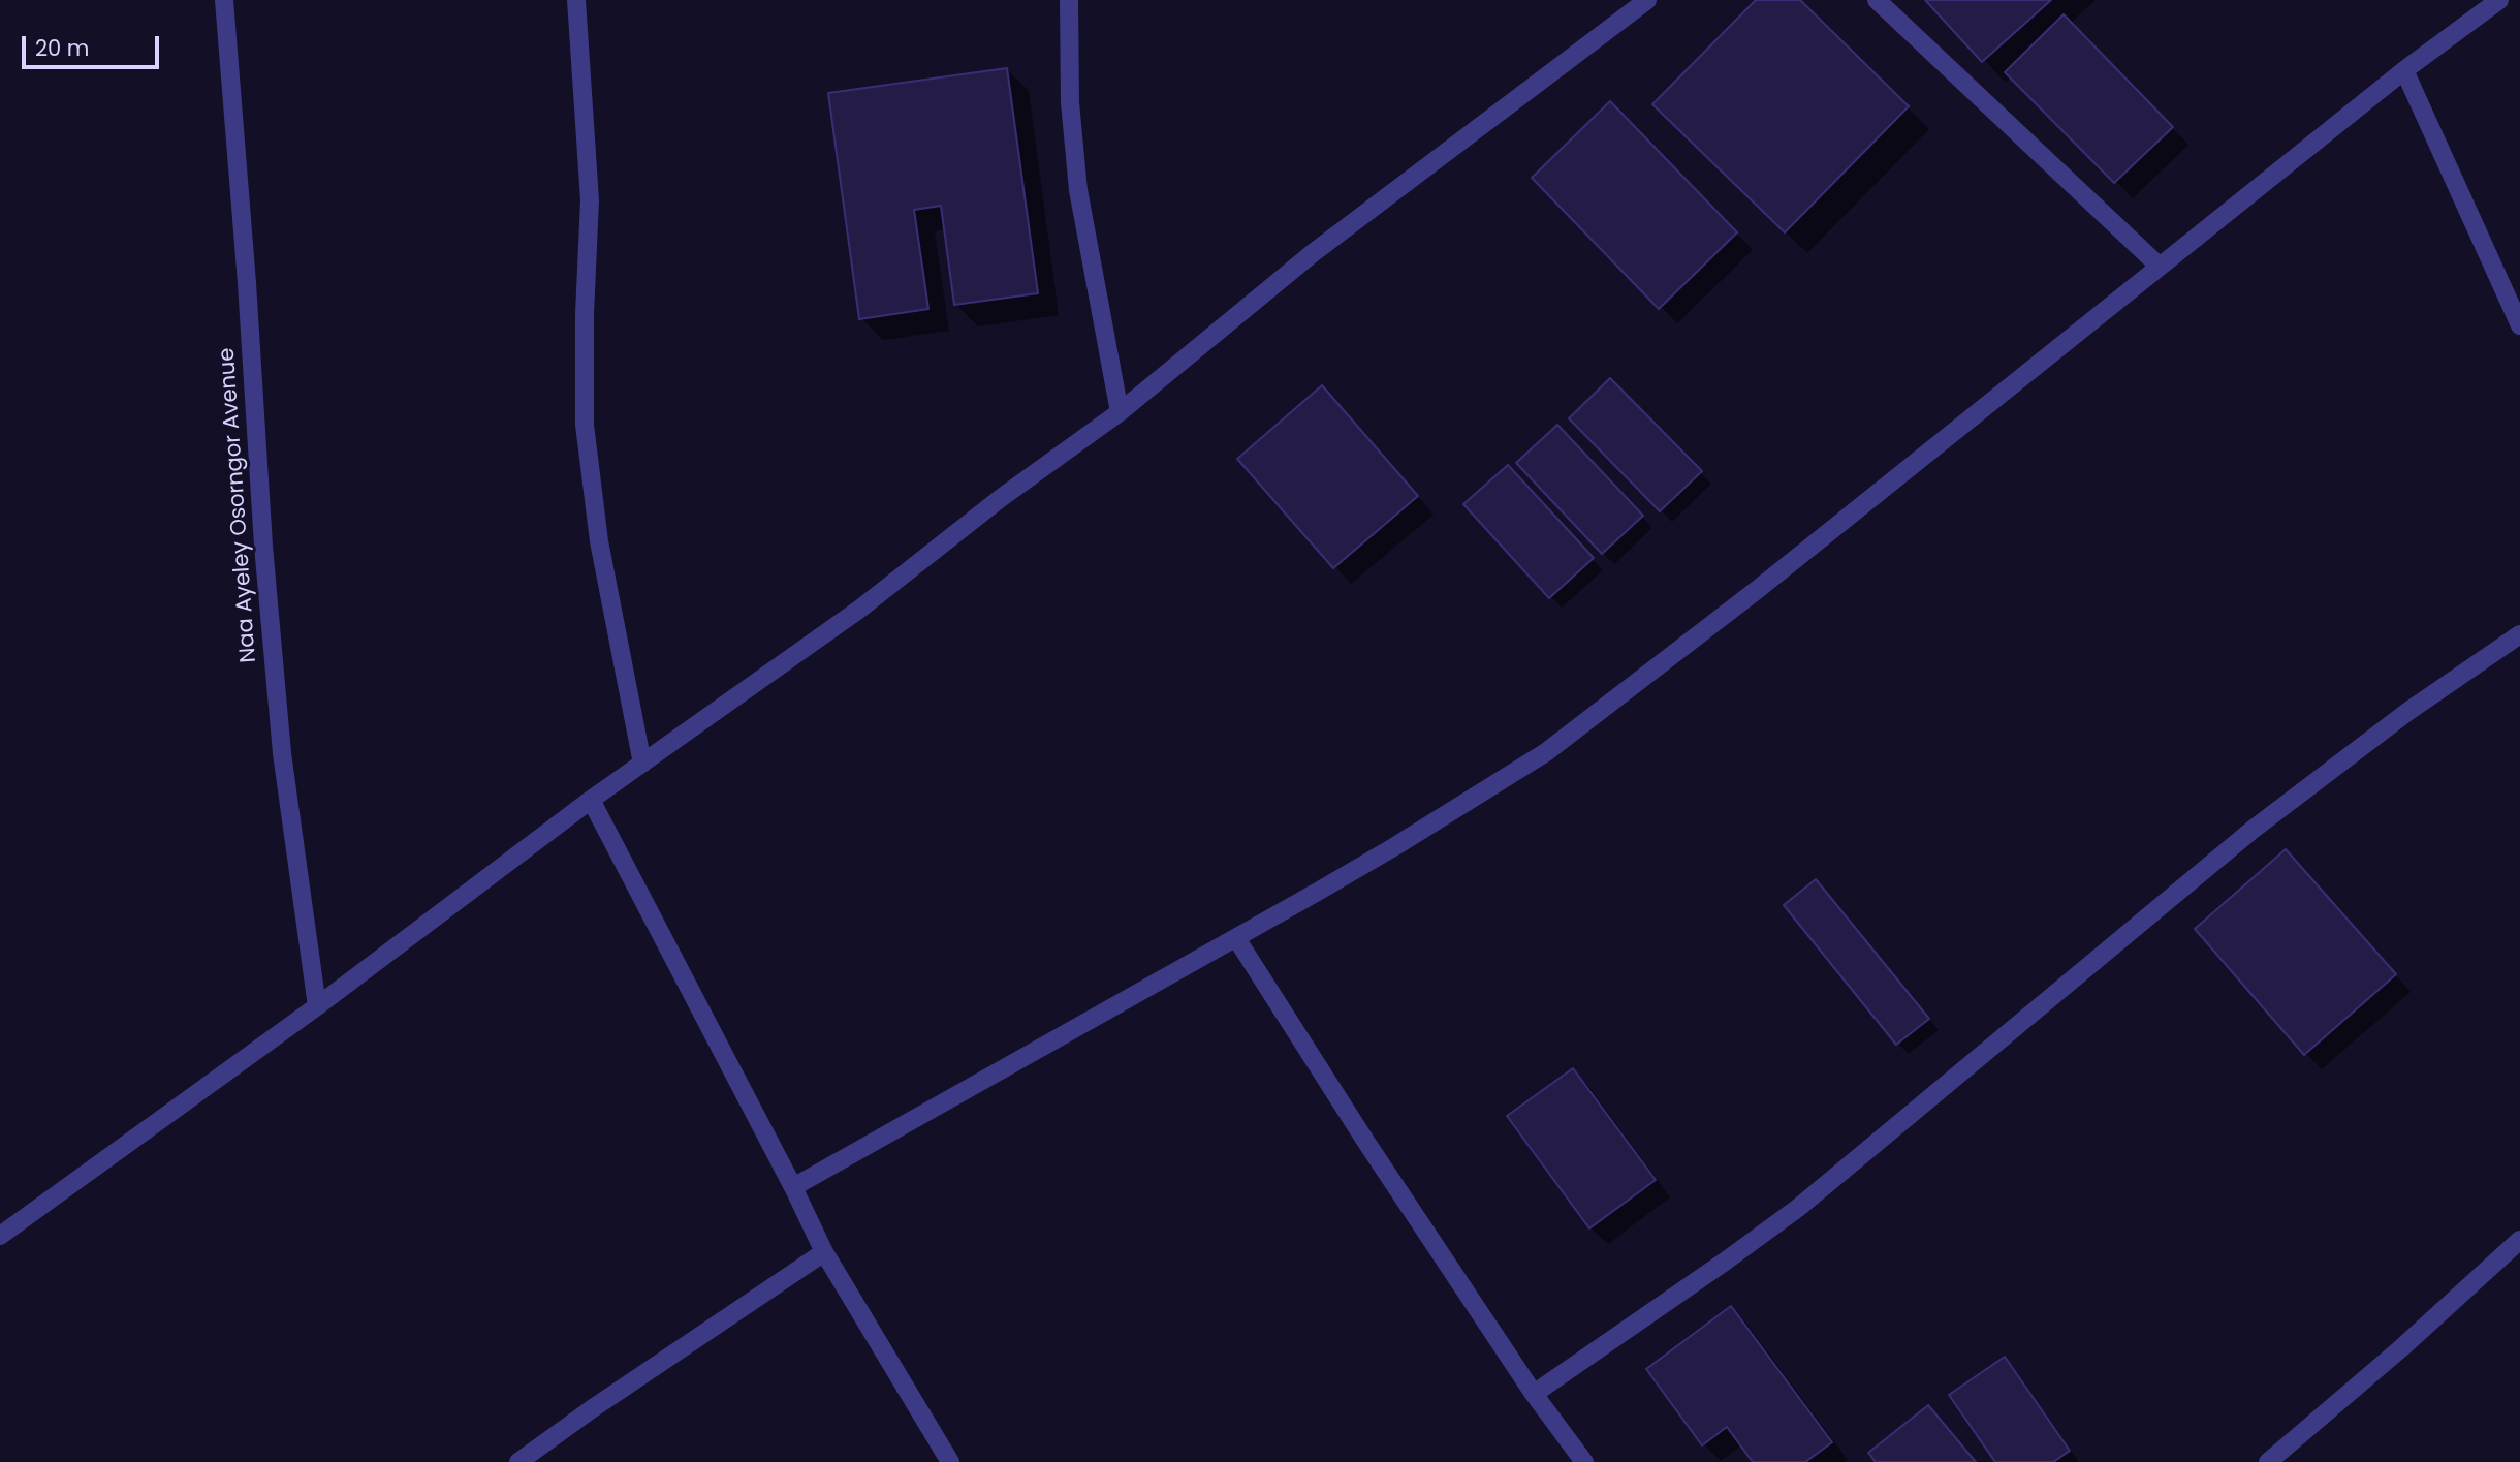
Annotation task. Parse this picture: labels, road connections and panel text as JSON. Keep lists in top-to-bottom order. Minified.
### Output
{"streets":{"street":["Naa Ayeley Osorngor Avenue"]},"scale_bar":"20 m"}
